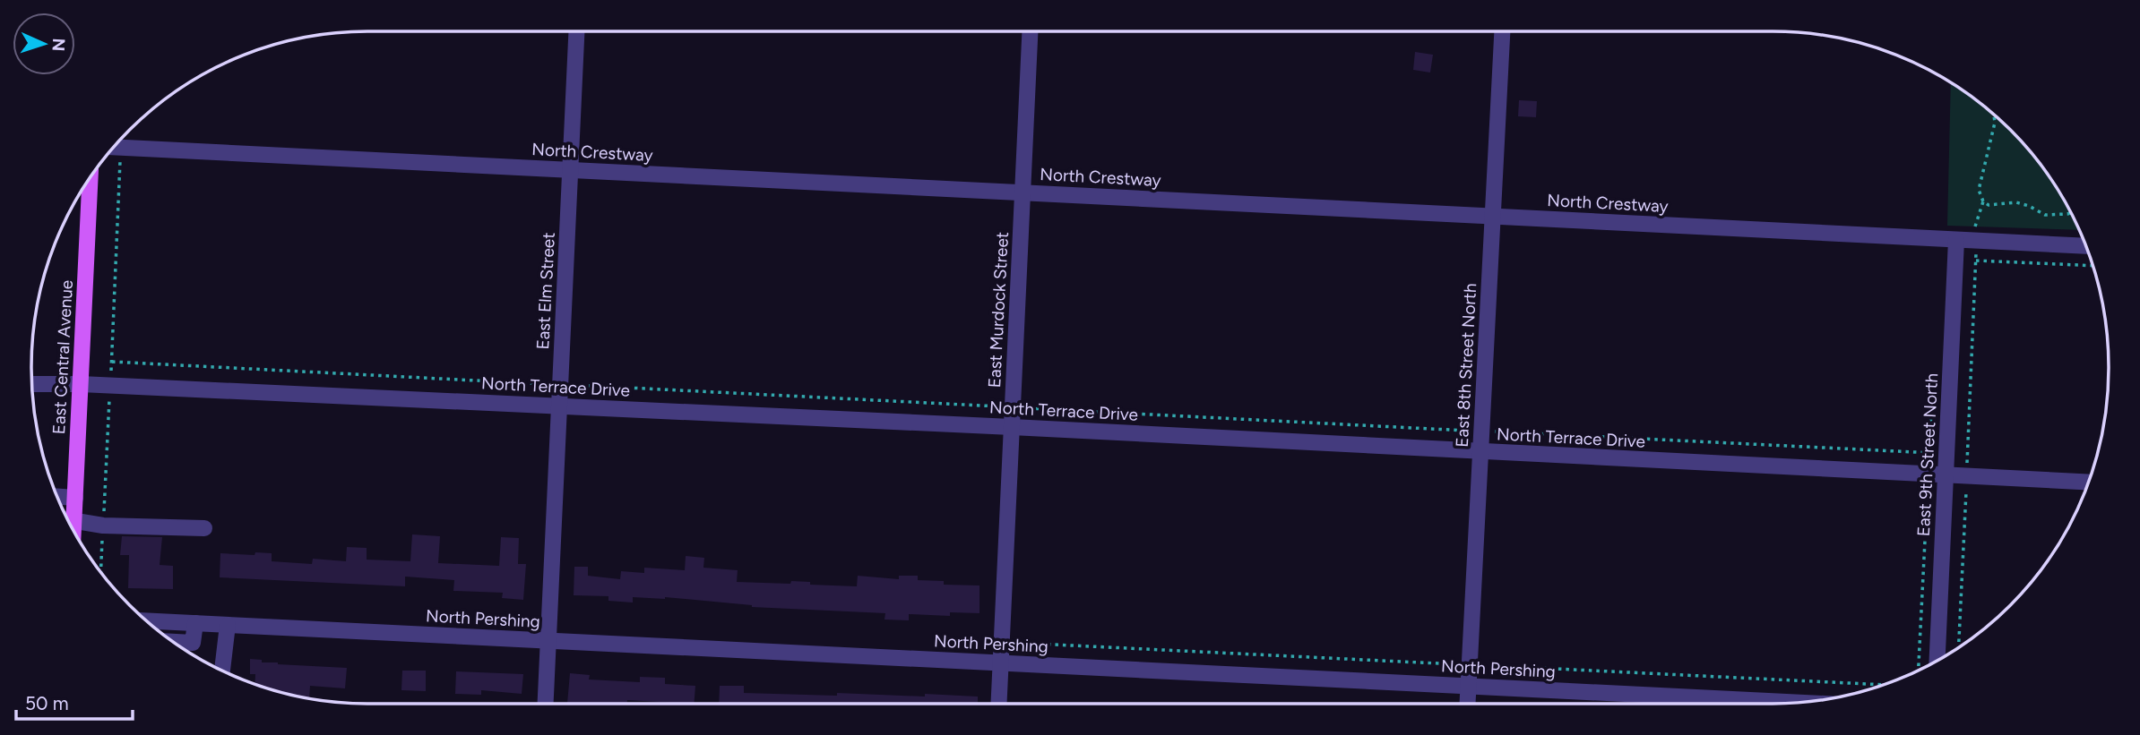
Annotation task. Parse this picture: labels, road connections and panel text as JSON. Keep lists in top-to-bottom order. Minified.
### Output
{"streets":{"main road":["East Central Avenue"],"street":["North Crestway","East Elm Street","East Murdock Street","East 8th Street North","North Terrace Drive","East 9th Street North","North Pershing"]},"crossings":[["North Crestway","East Elm Street"],["North Crestway","East Murdock Street"],["North Crestway","East 8th Street North"],["North Crestway","East 9th Street North"],["East Elm Street","North Terrace Drive"],["East Elm Street","North Pershing"],["East Murdock Street","North Terrace Drive"],["East Murdock Street","North Pershing"],["East Central Avenue","North Terrace Drive"],["East 8th Street North","North Terrace Drive"],["East 8th Street North","North Pershing"],["North Terrace Drive","East 9th Street North"]],"scale_bar":"50 m","north":"right"}
